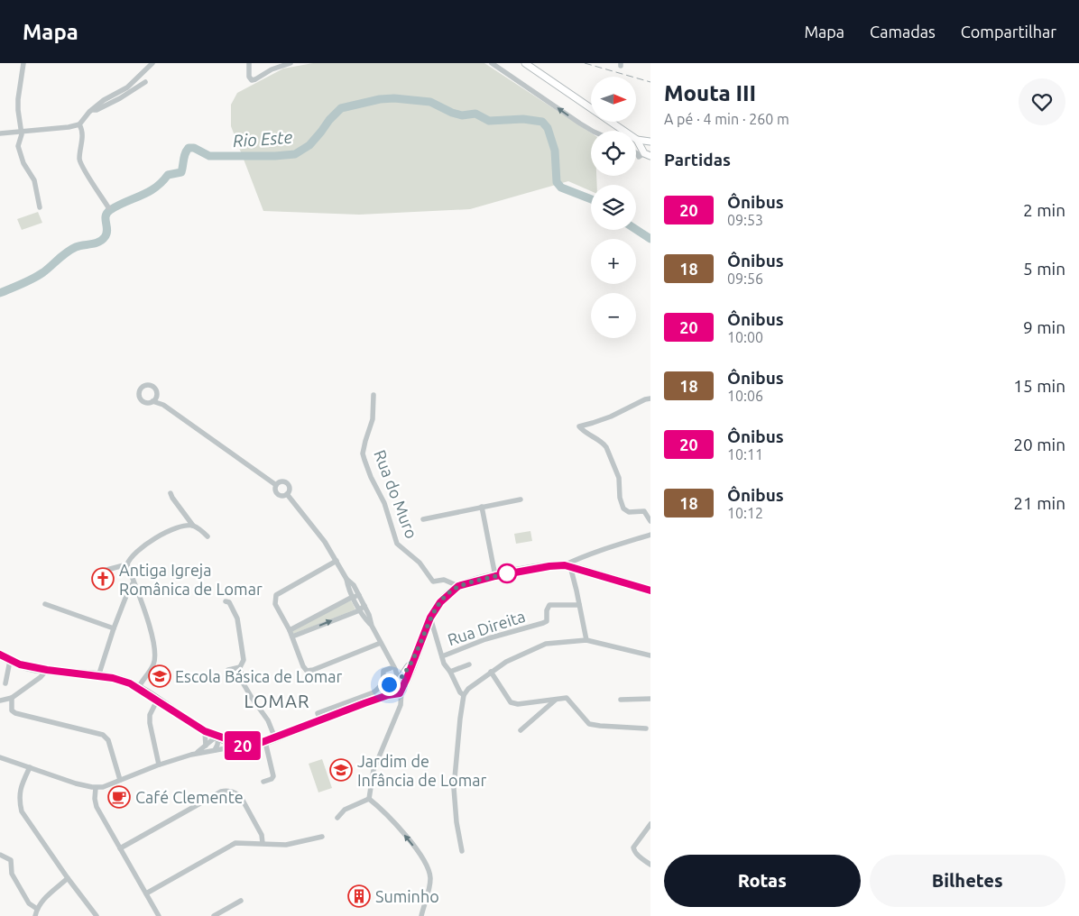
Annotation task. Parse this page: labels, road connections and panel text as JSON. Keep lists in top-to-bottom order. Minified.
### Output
{"streets":{"street":["Rua do Muro","Rua Direita"]},"districts":["LOMAR"],"water":["Rio Este"],"places":{"church":["Antiga Igreja Românica de Lomar"],"school or university":["Escola Básica de Lomar","Jardim de Infância de Lomar"],"cafe":["Café Clemente"],"building":["Suminho"]},"lines":["bus line 20"],"north":"right","page":{"header":"Mapa","nav":["Mapa","Camadas","Compartilhar"],"on_map":"20","heading":[["Mouta III","A pé · 4 min · 260 m"],"Partidas"],"map_buttons":["+","−"],"list":[{"mark":"20","name":"Ônibus","note":"09:53","value":"2 min"},{"mark":"18","name":"Ônibus","note":"09:56","value":"5 min"},{"mark":"20","name":"Ônibus","note":"10:00","value":"9 min"},{"mark":"18","name":"Ônibus","note":"10:06","value":"15 min"},{"mark":"20","name":"Ônibus","note":"10:11","value":"20 min"},{"mark":"18","name":"Ônibus","note":"10:12","value":"21 min"}],"buttons":["Rotas","Bilhetes"]}}
